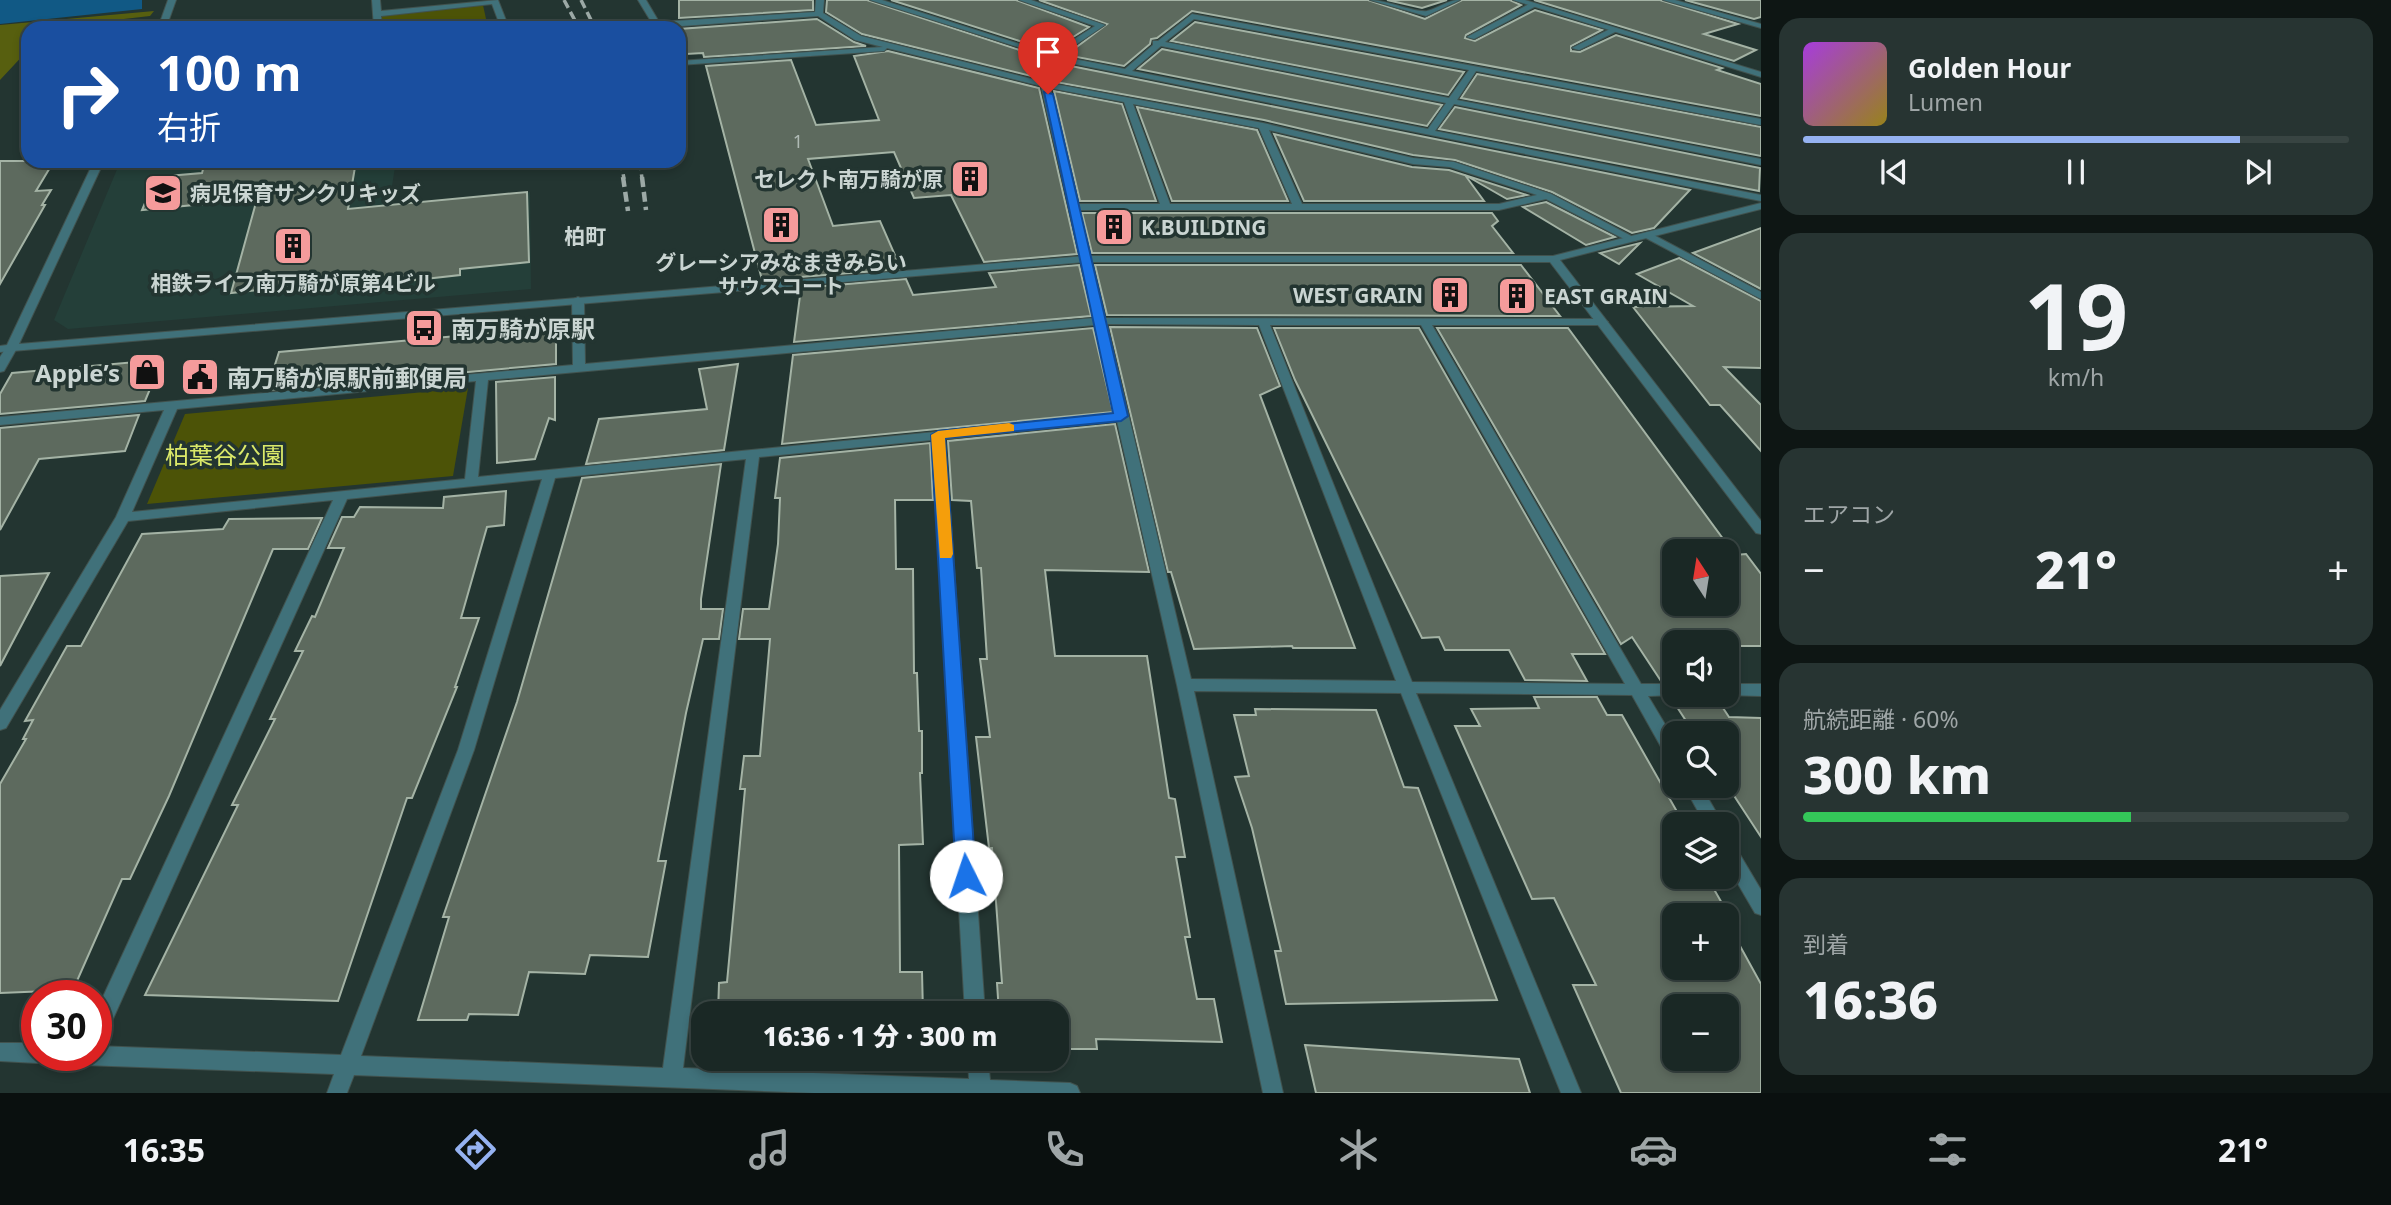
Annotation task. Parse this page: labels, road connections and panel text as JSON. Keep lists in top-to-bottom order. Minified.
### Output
{"districts":["柏町"],"parks":["柏葉谷公園"],"places":{"building":["セレクト南万騎が原","グレーシアみなまきみらい サウスコート","K.BUILDING","相鉄ライフ南万騎が原第4ビル","WEST GRAIN","EAST GRAIN"],"school or university":["病児保育サンクリキッズ"],"bus stop":["南万騎が原駅"],"shop":["Apple’s"],"public building":["南万騎が原駅前郵便局"]},"house_numbers":["1"],"north":"top","page":{"turn":["100 m","右折"],"song":["Golden Hour","Lumen"],"tile":[["19","km/h"],"エアコン",["航続距離 · 60%","300 km"],["到着","16:36"]],"map_buttons":["+","−"],"heat":["−","21°","+"],"limit":"30","trip":"16:36 · 1 分 · 300 m","tabs":["16:35","21°"]}}
